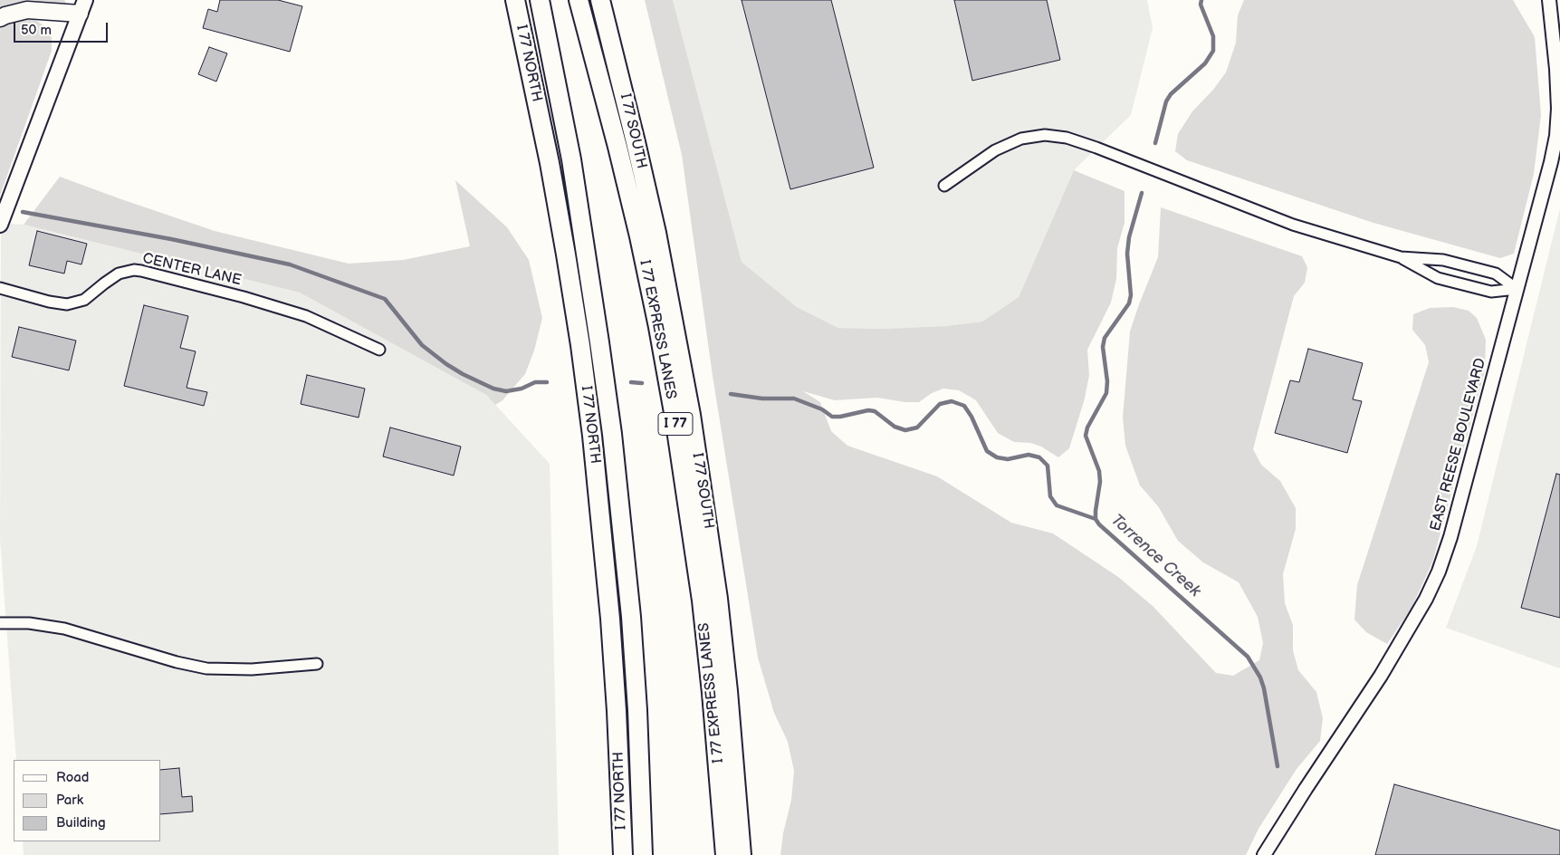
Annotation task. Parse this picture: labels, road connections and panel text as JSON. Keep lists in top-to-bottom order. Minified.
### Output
{"streets":{"highway":["I 77 NORTH","I 77 SOUTH","I 77 EXPRESS LANES","I 77"],"street":["CENTER LANE","EAST REESE BOULEVARD"]},"water":["Torrence Creek"],"legend":["Road","Park","Building"],"scale_bar":"50 m"}
